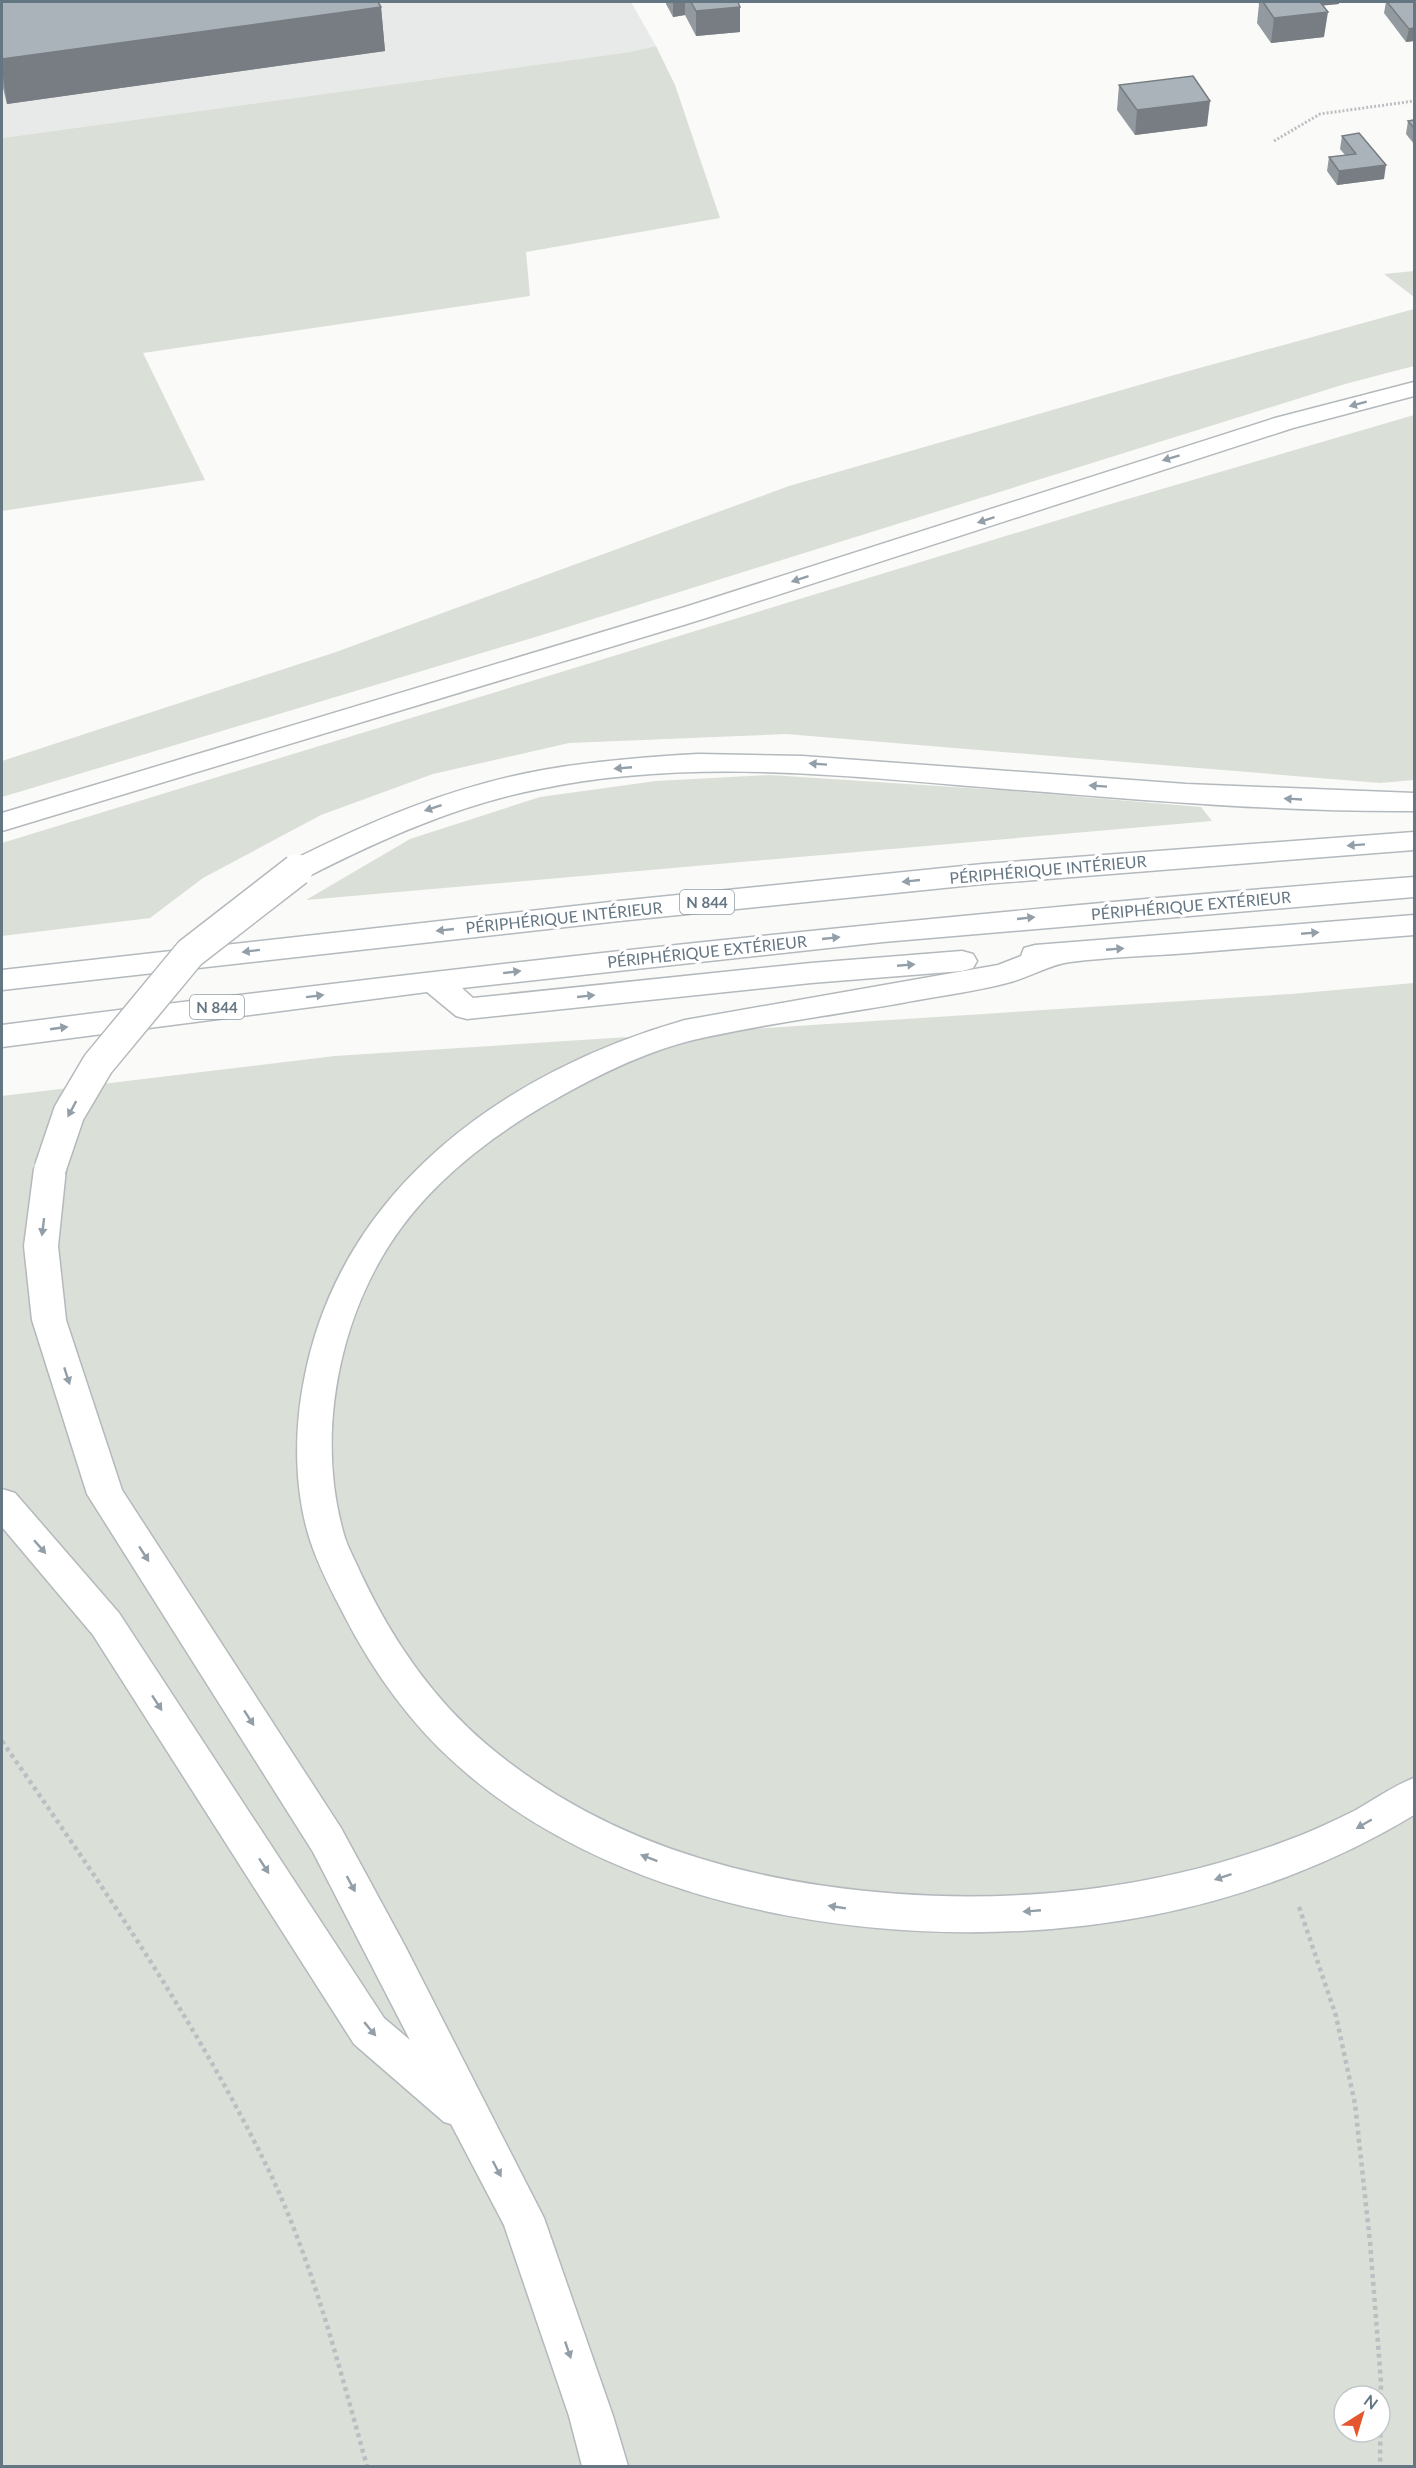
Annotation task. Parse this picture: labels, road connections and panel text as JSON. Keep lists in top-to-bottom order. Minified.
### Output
{"streets":{"highway":["PÉRIPHÉRIQUE INTÉRIEUR","N 844","PÉRIPHÉRIQUE EXTÉRIEUR"]},"north":"top right"}
